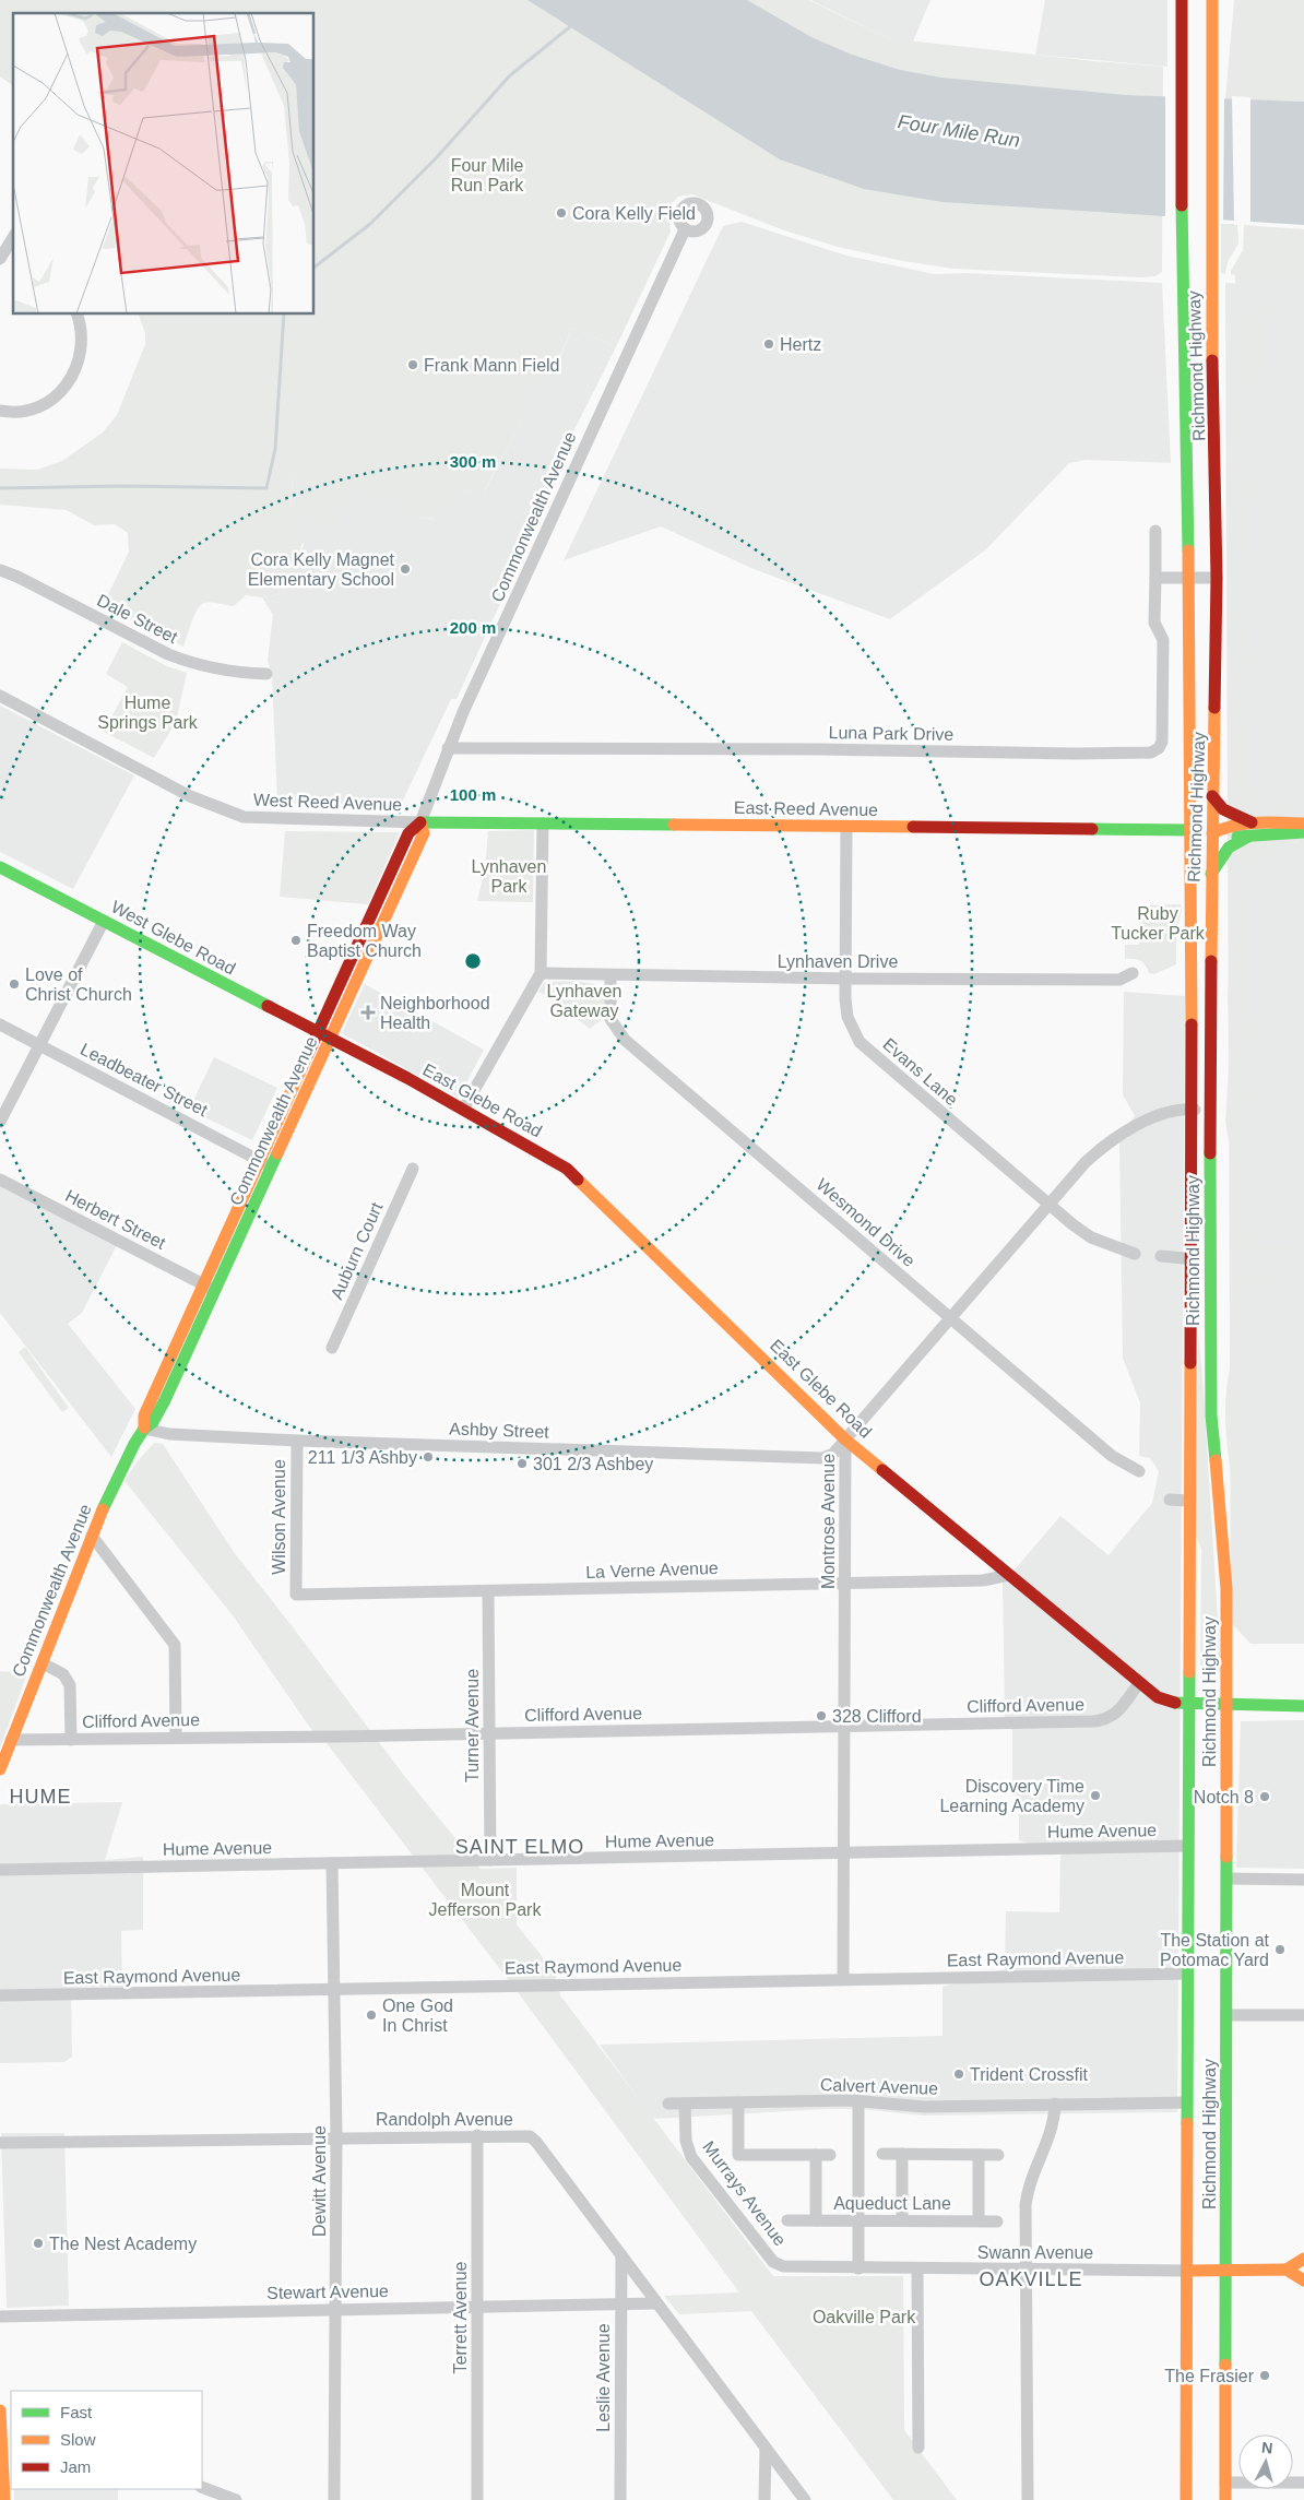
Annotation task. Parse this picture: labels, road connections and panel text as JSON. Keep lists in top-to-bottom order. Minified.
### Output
{"streets":{"main road":["Richmond Highway","Commonwealth Avenue","East Reed Avenue","West Glebe Road","East Glebe Road","Swann Avenue"],"street":["Dale Street","Luna Park Drive","West Reed Avenue","Lynhaven Drive","Evans Lane","Leadbeater Street","Herbert Street","Wesmond Drive","Auburn Court","Ashby Street","Wilson Avenue","Montrose Avenue","La Verne Avenue","Clifford Avenue","Turner Avenue","Hume Avenue","East Raymond Avenue","Calvert Avenue","Randolph Avenue","Dewitt Avenue","Murrays Avenue","Aqueduct Lane","Stewart Avenue","Terrett Avenue","Leslie Avenue"]},"crossings":[["Richmond Highway","East Reed Avenue"],["Richmond Highway","East Glebe Road"],["Richmond Highway","Montrose Avenue"],["Richmond Highway","Hume Avenue"],["Richmond Highway","East Raymond Avenue"],["Richmond Highway","Calvert Avenue"],["Richmond Highway","Swann Avenue"],["Commonwealth Avenue","Luna Park Drive"],["Commonwealth Avenue","West Reed Avenue"],["Commonwealth Avenue","East Reed Avenue"],["Commonwealth Avenue","West Glebe Road"],["Commonwealth Avenue","Leadbeater Street"],["Commonwealth Avenue","East Glebe Road"],["Commonwealth Avenue","Herbert Street"],["Commonwealth Avenue","Ashby Street"],["Commonwealth Avenue","Clifford Avenue"],["West Reed Avenue","East Reed Avenue"],["East Reed Avenue","Evans Lane"],["West Glebe Road","East Glebe Road"],["Lynhaven Drive","Evans Lane"],["Lynhaven Drive","Wesmond Drive"],["Evans Lane","Montrose Avenue"],["East Glebe Road","Ashby Street"],["East Glebe Road","Montrose Avenue"],["East Glebe Road","La Verne Avenue"],["East Glebe Road","Clifford Avenue"],["Wesmond Drive","Montrose Avenue"],["Ashby Street","Wilson Avenue"],["Ashby Street","Montrose Avenue"],["Wilson Avenue","La Verne Avenue"],["Montrose Avenue","La Verne Avenue"],["Montrose Avenue","Clifford Avenue"],["Montrose Avenue","Hume Avenue"],["Montrose Avenue","East Raymond Avenue"],["La Verne Avenue","Turner Avenue"],["Clifford Avenue","Turner Avenue"],["Turner Avenue","Hume Avenue"],["Hume Avenue","Dewitt Avenue"],["East Raymond Avenue","Dewitt Avenue"],["Calvert Avenue","Murrays Avenue"],["Randolph Avenue","Dewitt Avenue"],["Randolph Avenue","Stewart Avenue"],["Randolph Avenue","Terrett Avenue"],["Randolph Avenue","Leslie Avenue"],["Dewitt Avenue","Stewart Avenue"],["Murrays Avenue","Swann Avenue"],["Stewart Avenue","Terrett Avenue"],["Stewart Avenue","Leslie Avenue"]],"districts":["HUME","SAINT ELMO","OAKVILLE"],"water":["Four Mile Run"],"parks":["Four Mile Run Park","Hume Springs Park","Lynhaven Park","Ruby Tucker Park","Lynhaven Gateway","Mount Jefferson Park","Oakville Park"],"places":{"other":["Cora Kelly Field","Hertz","Frank Mann Field","Cora Kelly Magnet Elementary School","Freedom Way Baptist Church","Love of Christ Church","211 1/3 Ashby","301 2/3 Ashbey","328 Clifford","Discovery Time Learning Academy","Notch 8","The Station at Potomac Yard","One God In Christ","Trident Crossfit","The Nest Academy","The Frasier"],"health":["Neighborhood Health"]},"legend":["Fast","Slow","Jam"],"north":"top","rings":["300 m","200 m","100 m"]}
